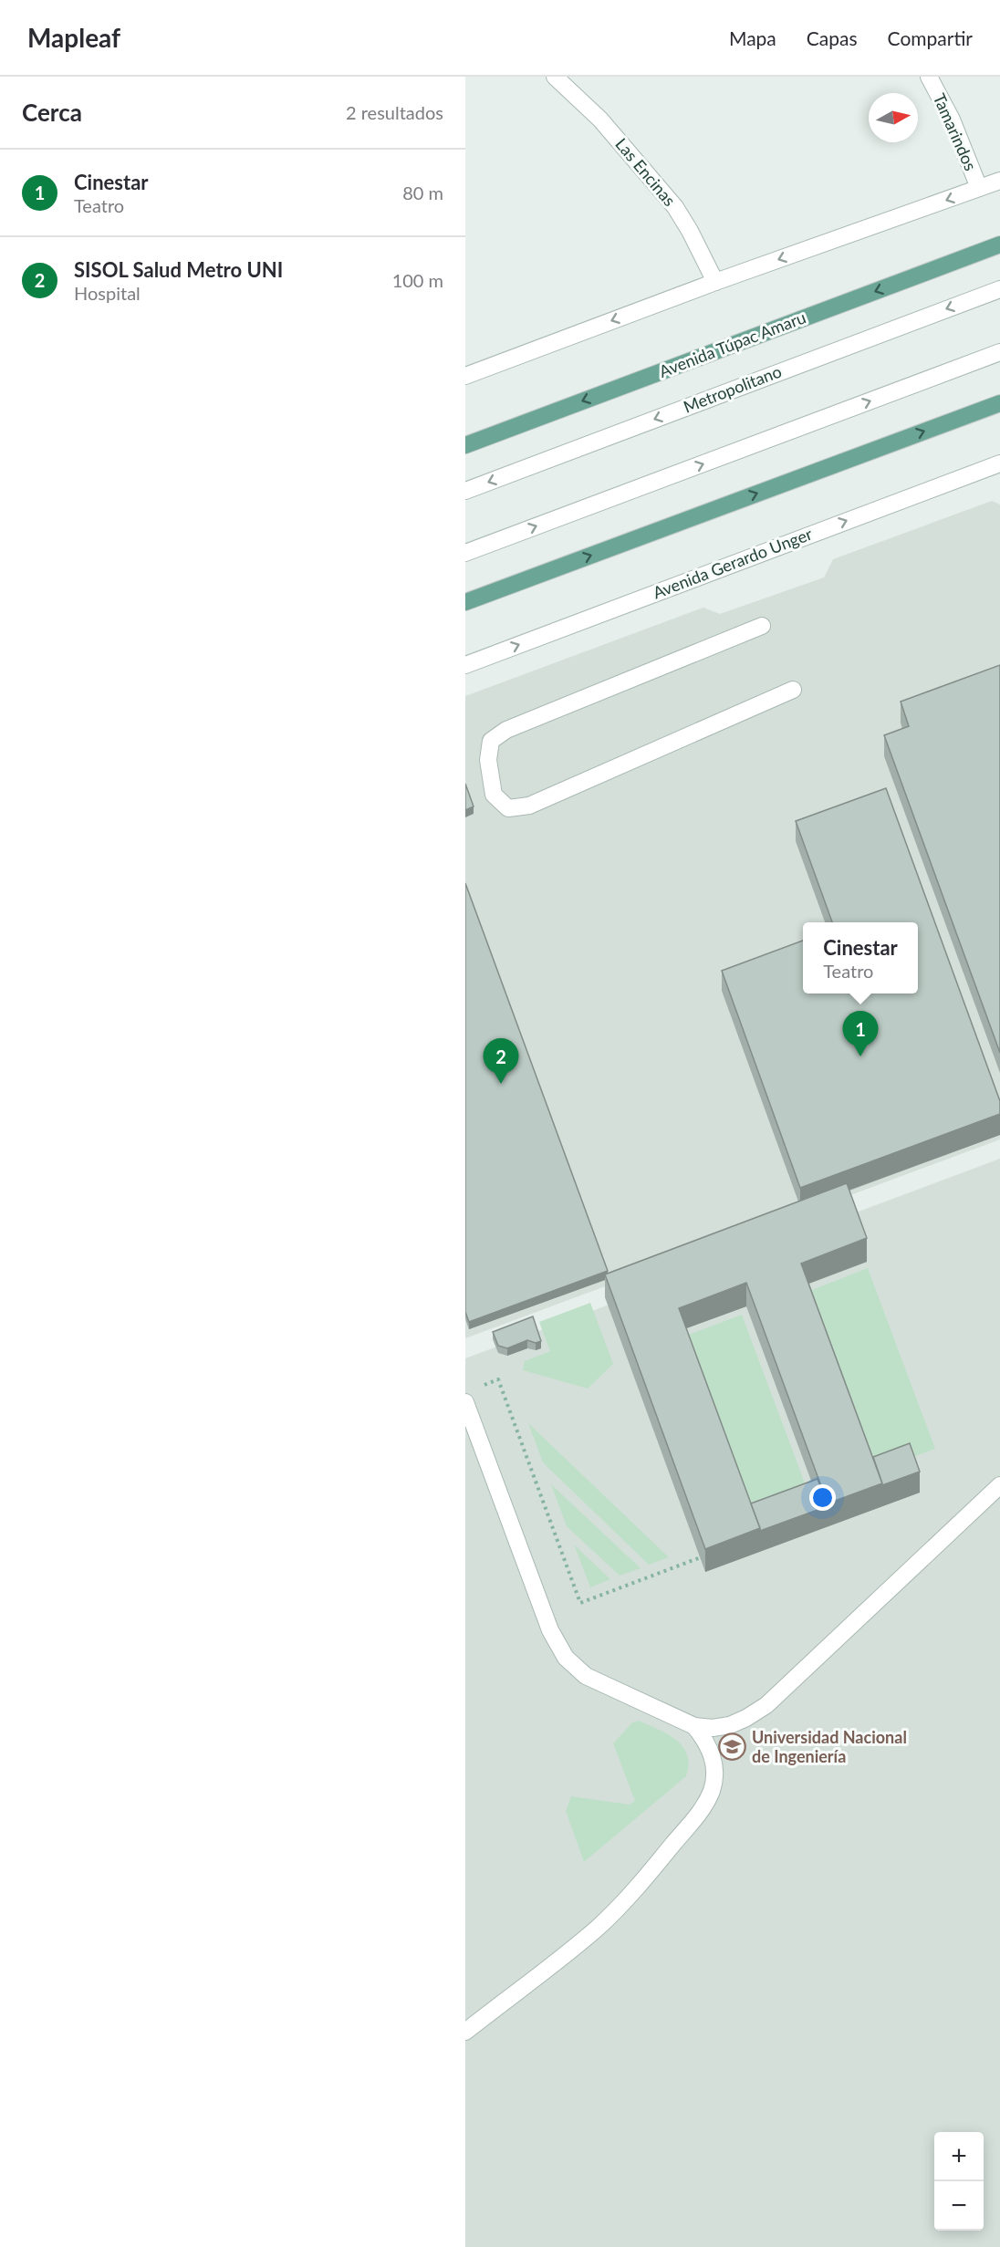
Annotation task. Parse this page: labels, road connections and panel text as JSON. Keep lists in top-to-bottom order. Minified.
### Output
{"streets":{"main road":["Avenida Túpac Amaru"],"street":["Tamarindos","Las Encinas","Metropolitano","Avenida Gerardo Unger"]},"places":{"school or university":["Universidad Nacional de Ingeniería"]},"north":"right","page":{"header":"Mapleaf","nav":["Mapa","Capas","Compartir"],"heading":["Cerca","2 resultados"],"list":[{"mark":"1","name":"Cinestar","note":"Teatro","value":"80 m"},{"mark":"2","name":"SISOL Salud Metro UNI","note":"Hospital","value":"100 m"}],"popup":["Cinestar","Teatro"],"pins":["1","2"],"map_buttons":["+","−"]}}
